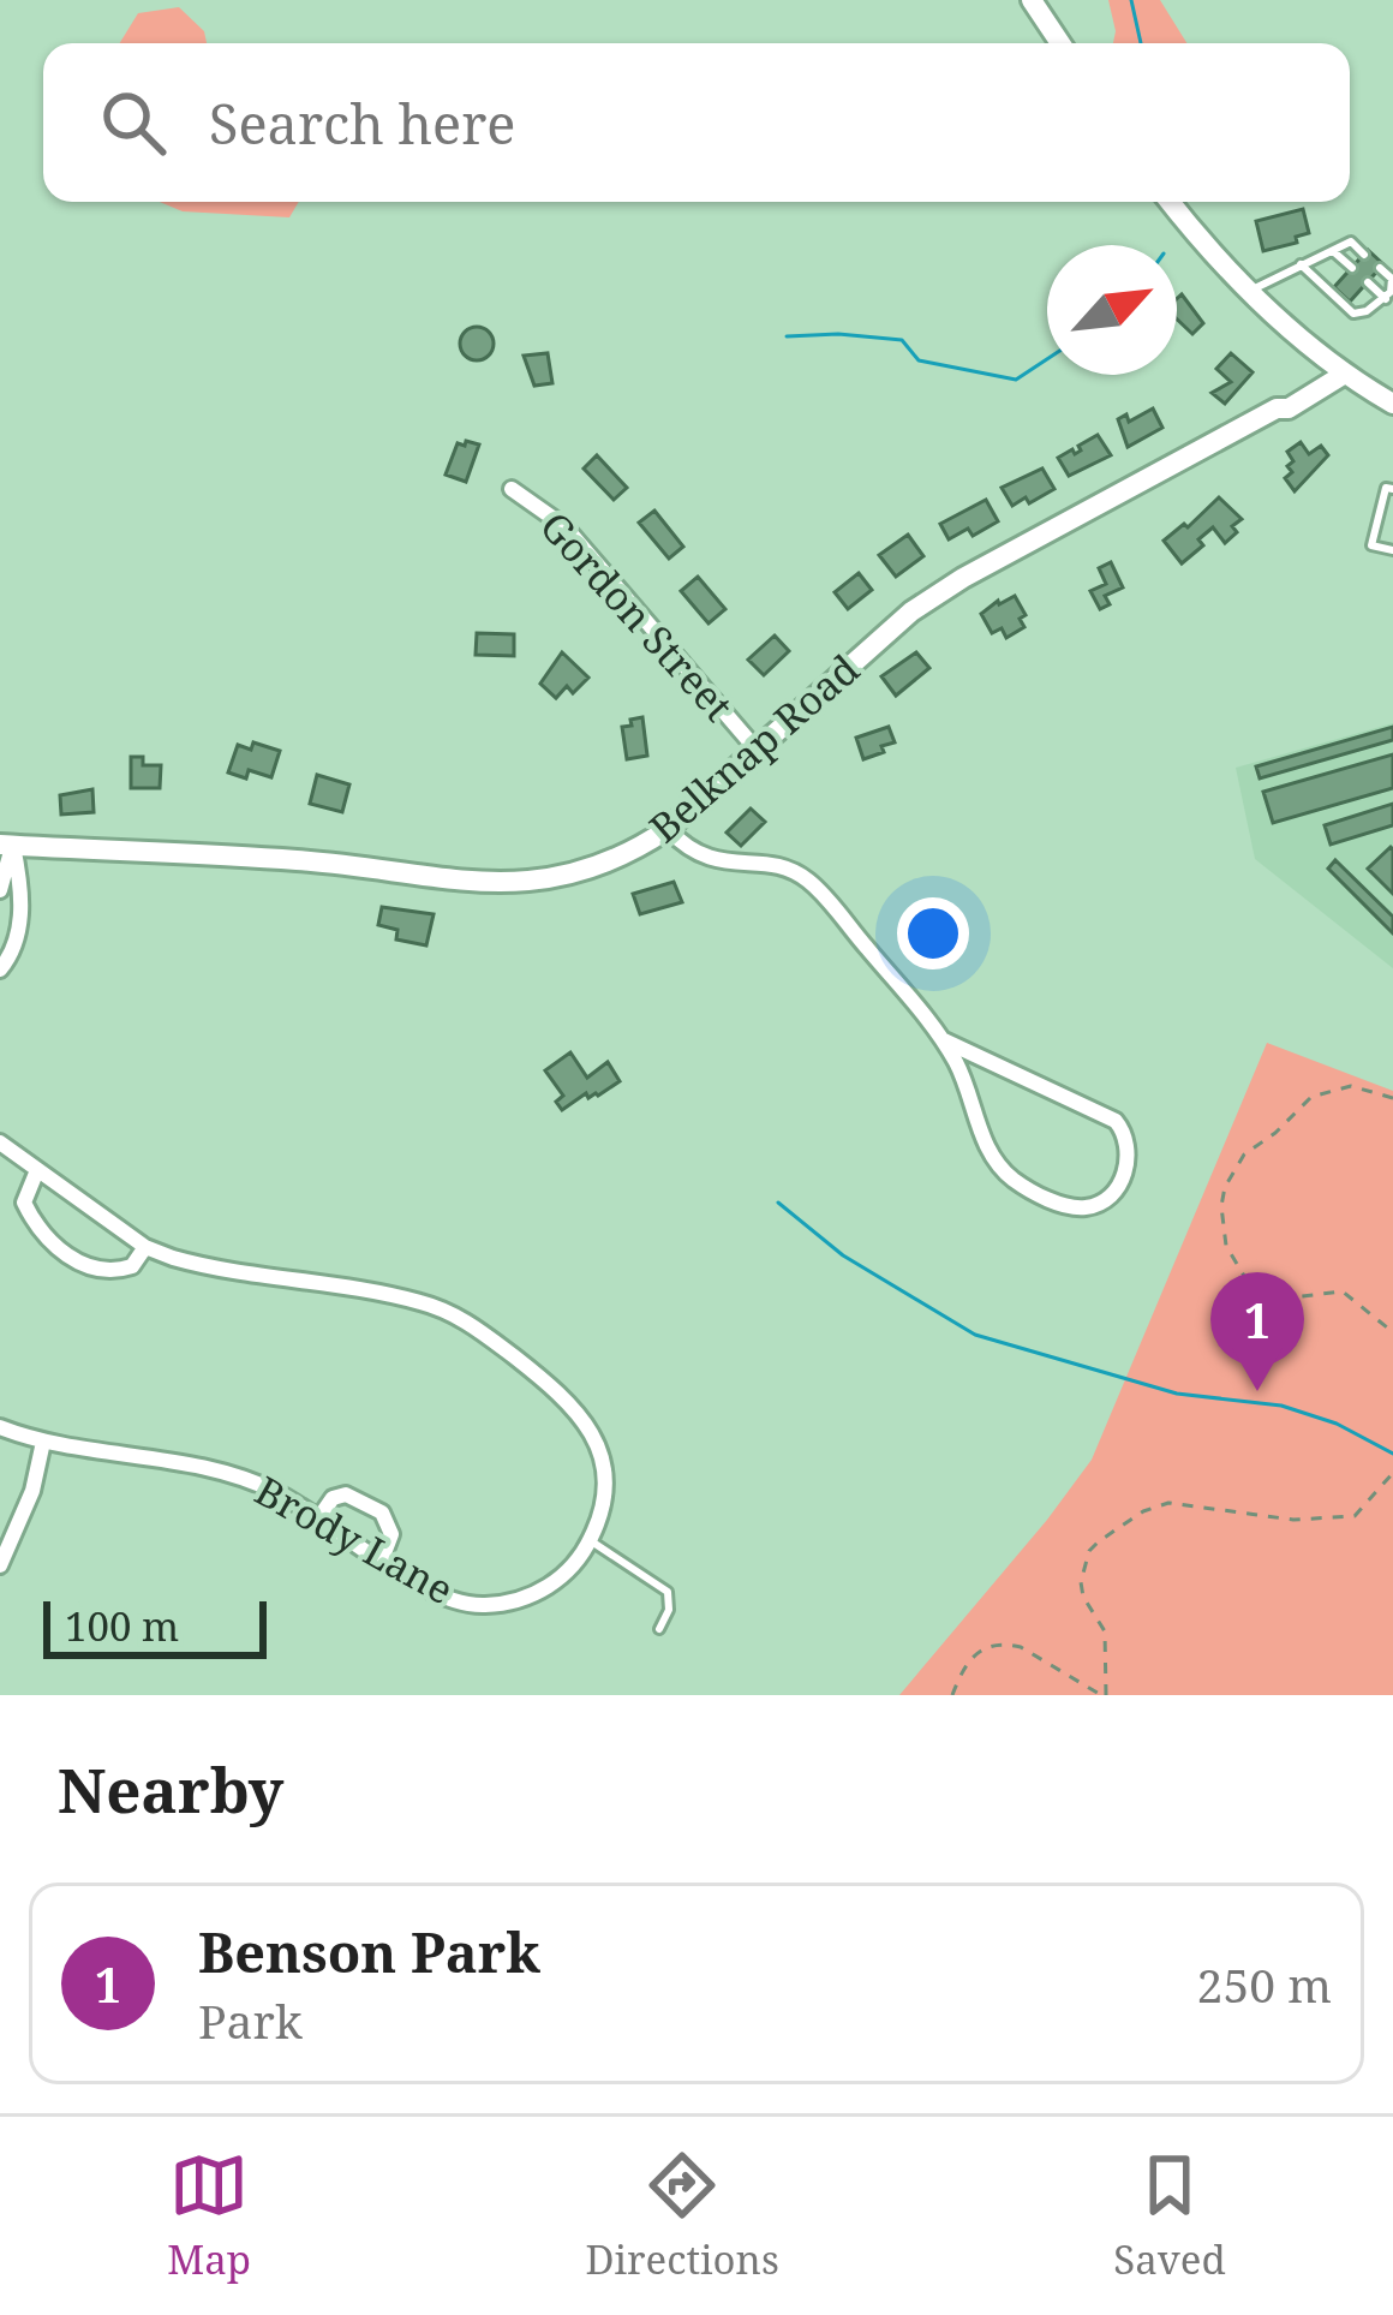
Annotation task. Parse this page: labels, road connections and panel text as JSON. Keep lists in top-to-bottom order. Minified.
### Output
{"streets":{"street":["Gordon Street","Belknap Road","Brody Lane"]},"crossings":[["Gordon Street","Belknap Road"]],"scale_bar":"100 m","north":"top right","page":{"search":"Search here","pins":"1","scale":"100 m","heading":"Nearby","list":[{"mark":"1","name":"Benson Park","note":"Park","value":"250 m"}],"nav":["Map","Directions","Saved"]}}
